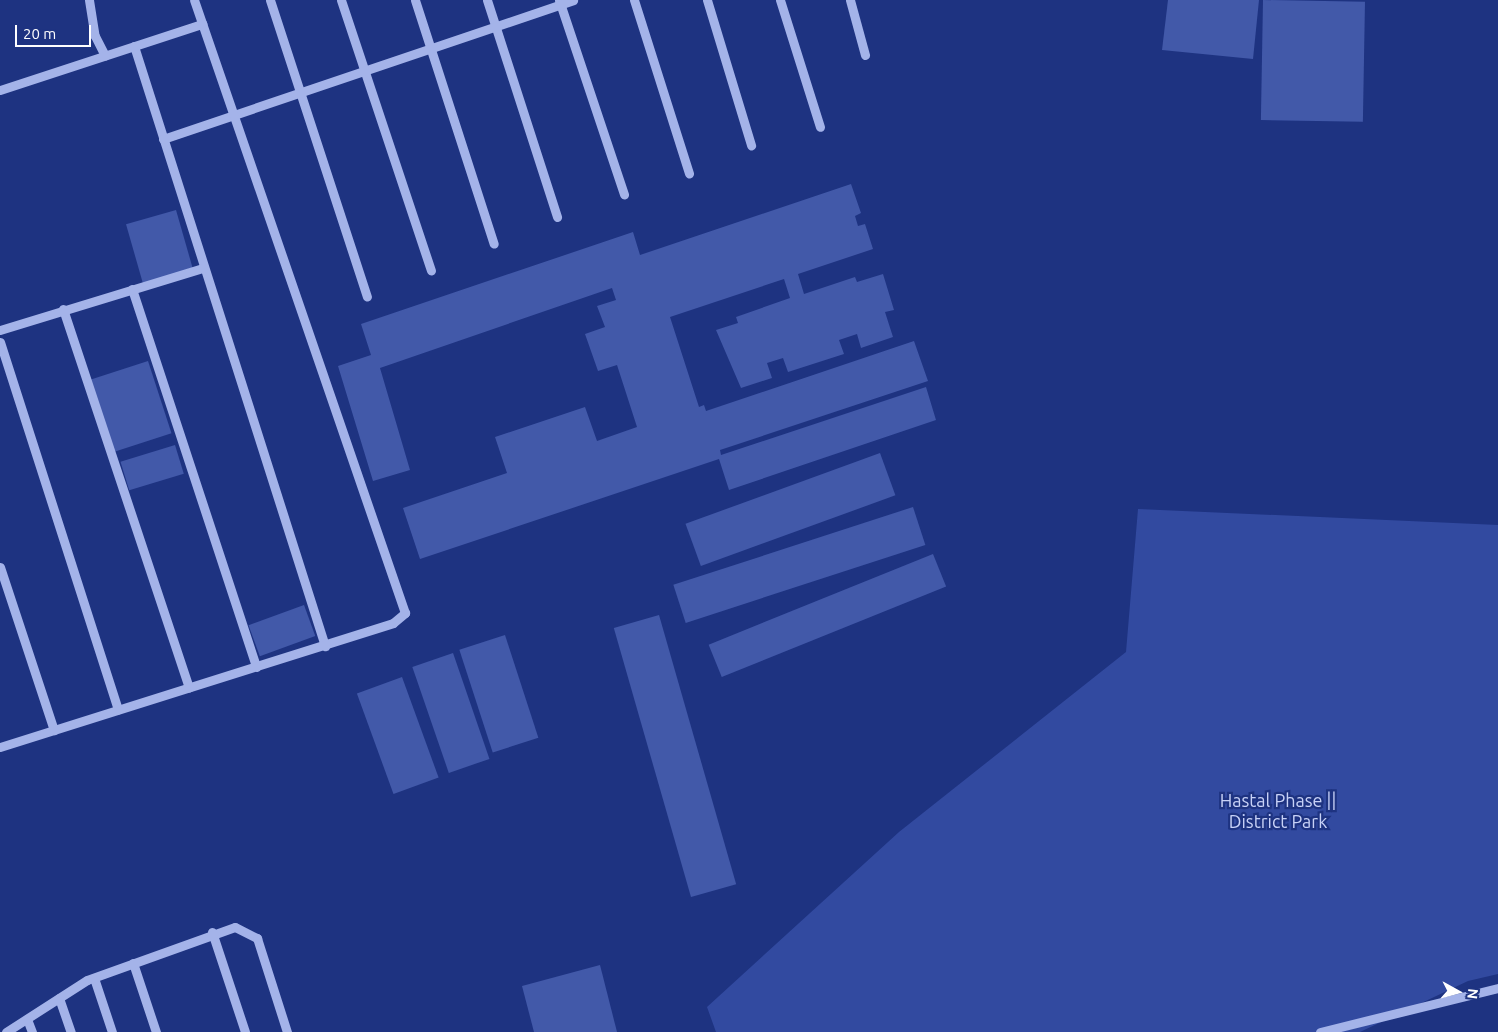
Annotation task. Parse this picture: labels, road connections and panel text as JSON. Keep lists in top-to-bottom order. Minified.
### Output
{"parks":["Hastal Phase || District Park"],"scale_bar":"20 m","north":"right"}
